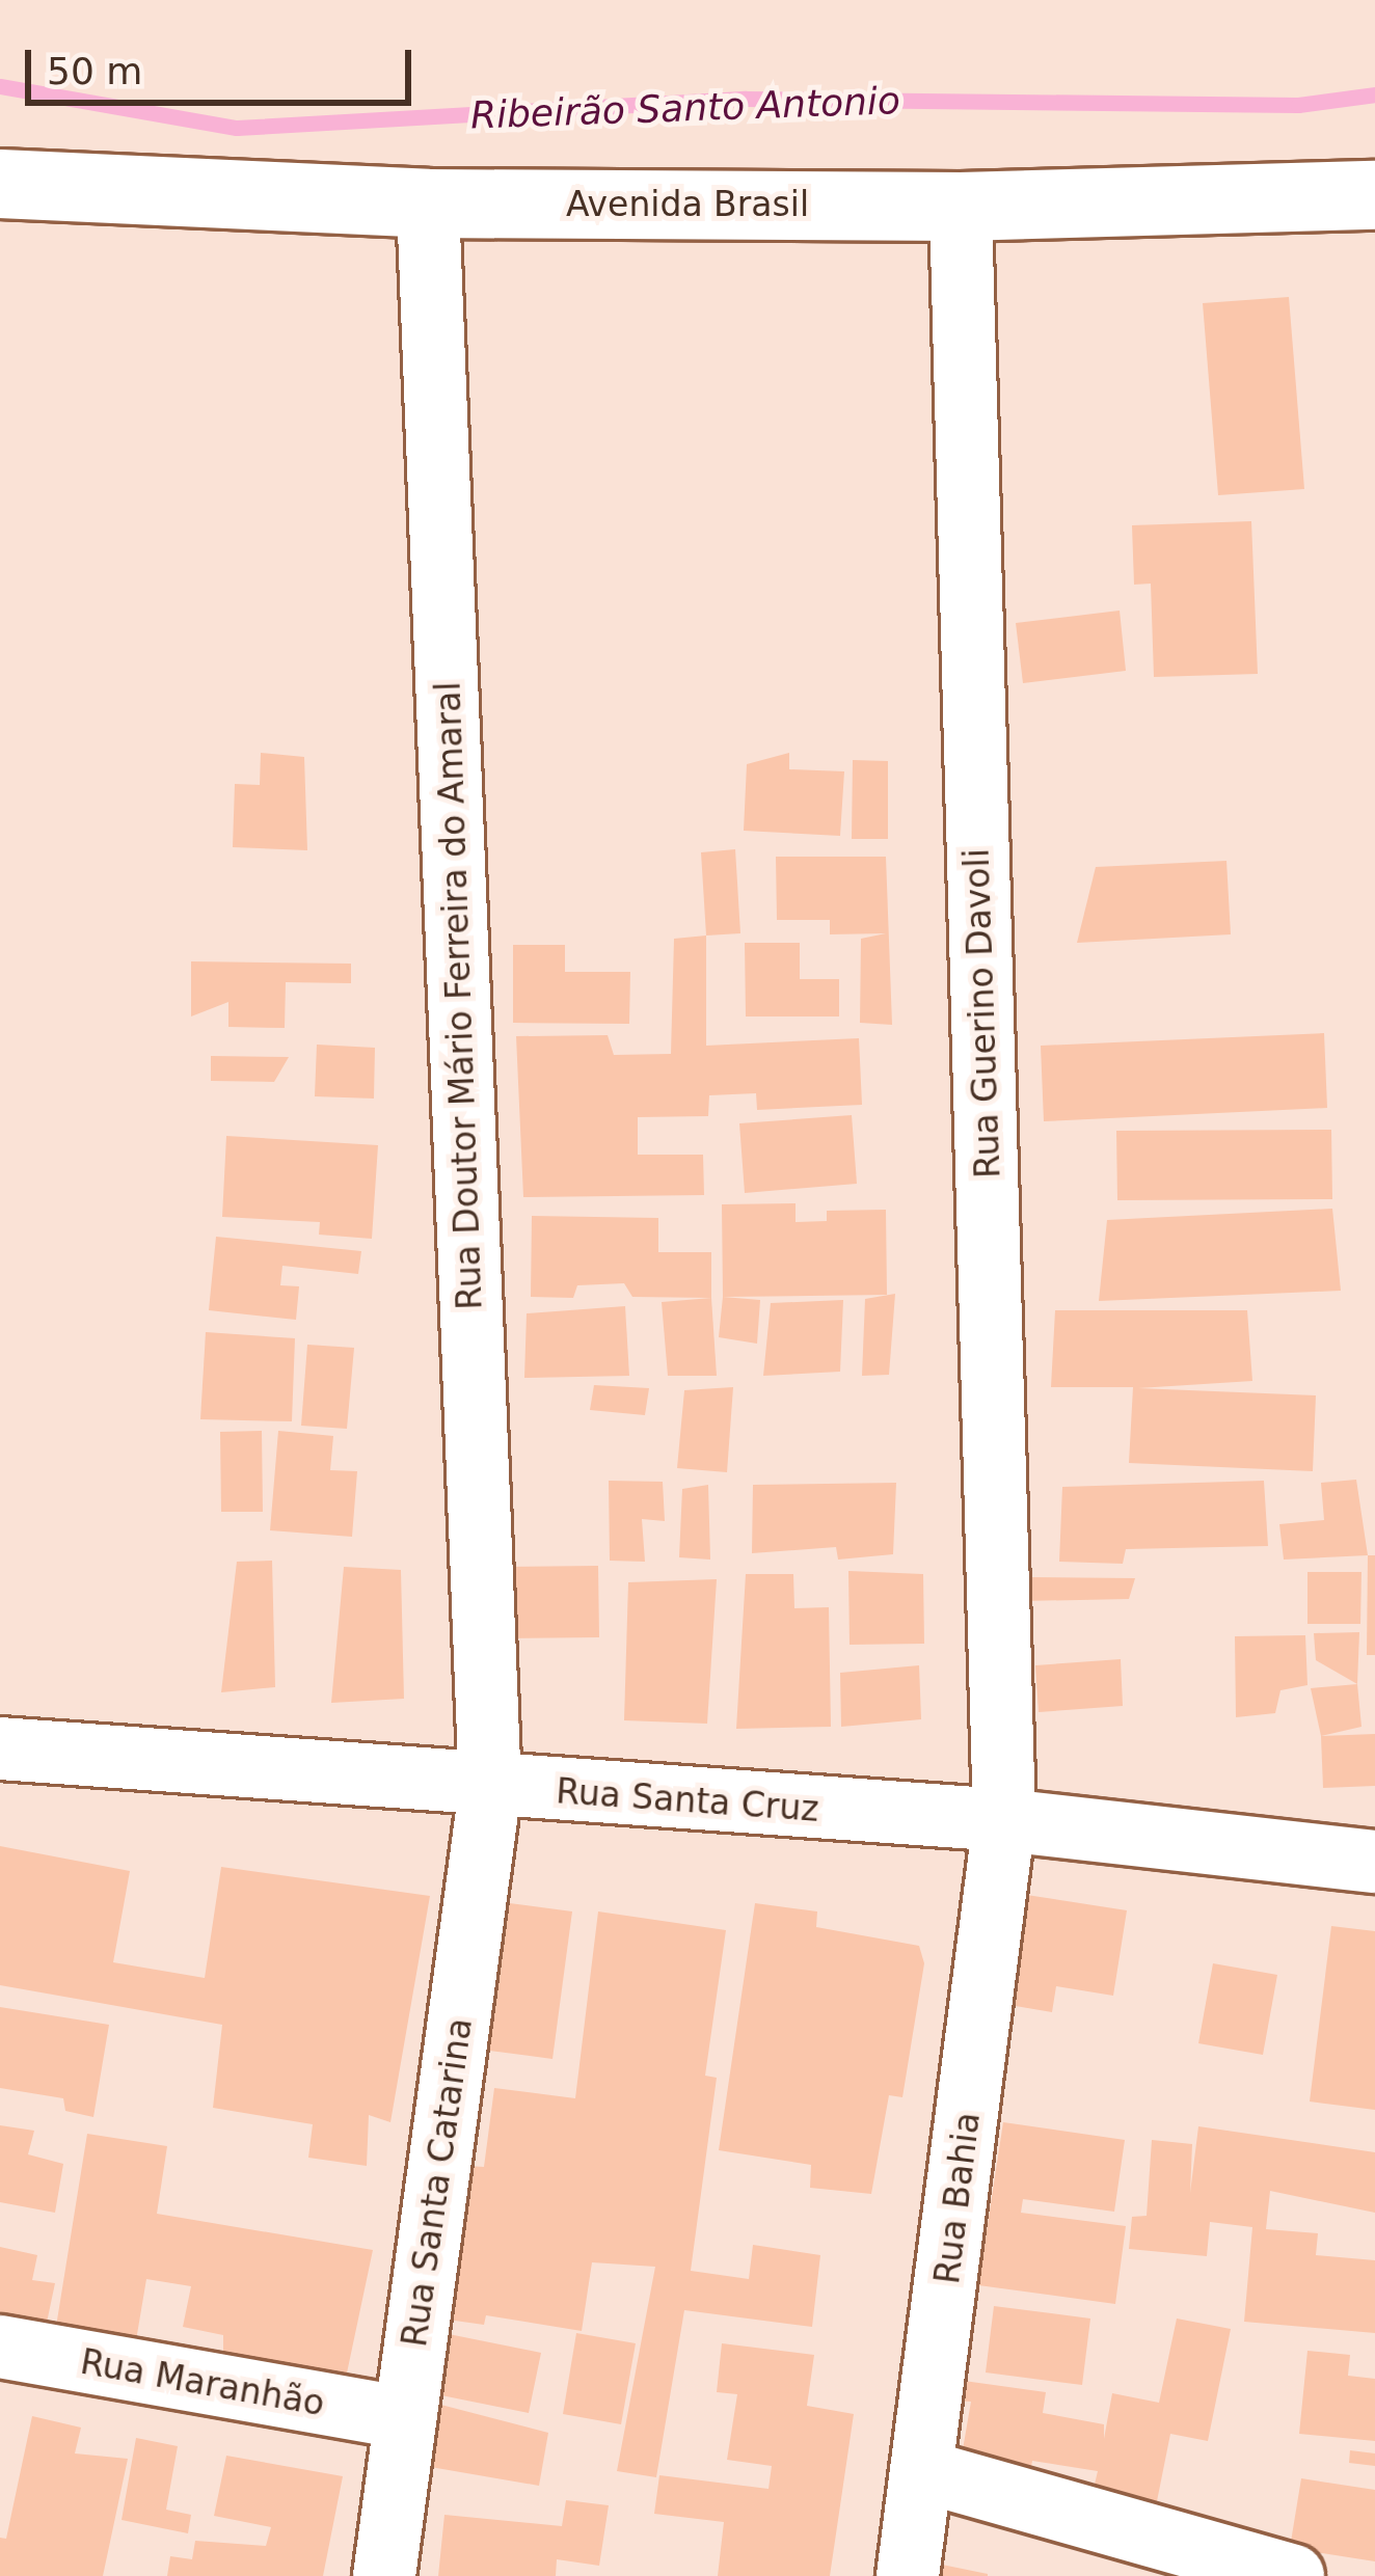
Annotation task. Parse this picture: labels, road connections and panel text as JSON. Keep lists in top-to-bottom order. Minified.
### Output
{"streets":{"main road":["Avenida Brasil"],"street":["Rua Doutor Mário Ferreira do Amaral","Rua Guerino Davoli","Rua Santa Cruz","Rua Santa Catarina","Rua Bahia","Rua Maranhão"]},"crossings":[["Avenida Brasil","Rua Doutor Mário Ferreira do Amaral"],["Avenida Brasil","Rua Guerino Davoli"],["Rua Doutor Mário Ferreira do Amaral","Rua Santa Cruz"],["Rua Doutor Mário Ferreira do Amaral","Rua Santa Catarina"],["Rua Guerino Davoli","Rua Santa Cruz"],["Rua Guerino Davoli","Rua Bahia"],["Rua Santa Cruz","Rua Santa Catarina"],["Rua Santa Cruz","Rua Bahia"],["Rua Santa Catarina","Rua Maranhão"]],"water":["Ribeirão Santo Antonio"],"scale_bar":"50 m"}
